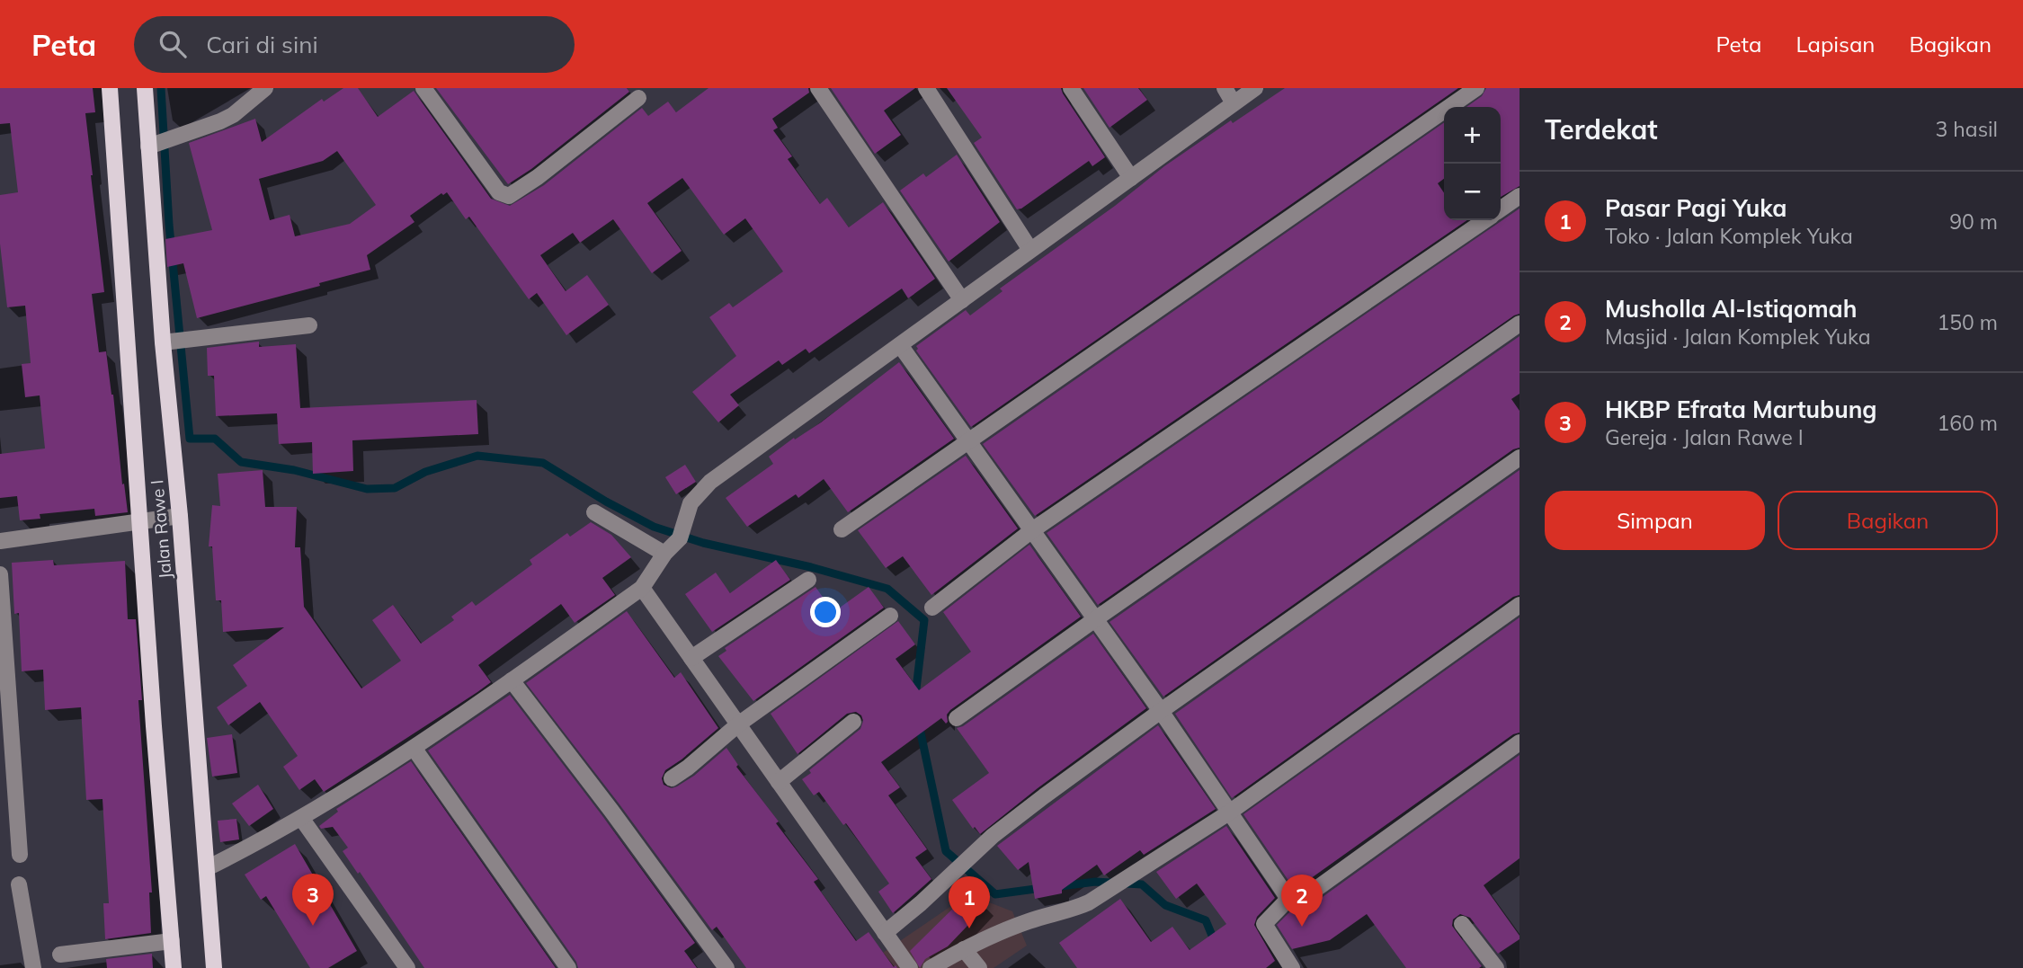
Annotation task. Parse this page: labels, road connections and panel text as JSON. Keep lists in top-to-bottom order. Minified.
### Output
{"streets":{"main road":["Jalan Rawe I"]},"page":{"header":"Peta","search":"Cari di sini","nav":["Peta","Lapisan","Bagikan"],"heading":["Terdekat","3 hasil"],"map_buttons":["+","−"],"list":[{"mark":"1","name":"Pasar Pagi Yuka","note":"Toko · Jalan Komplek Yuka","value":"90 m"},{"mark":"2","name":"Musholla Al-Istiqomah","note":"Masjid · Jalan Komplek Yuka","value":"150 m"},{"mark":"3","name":"HKBP Efrata Martubung","note":"Gereja · Jalan Rawe I","value":"160 m"}],"buttons":["Simpan","Bagikan"],"pins":["3","2","1"]}}
